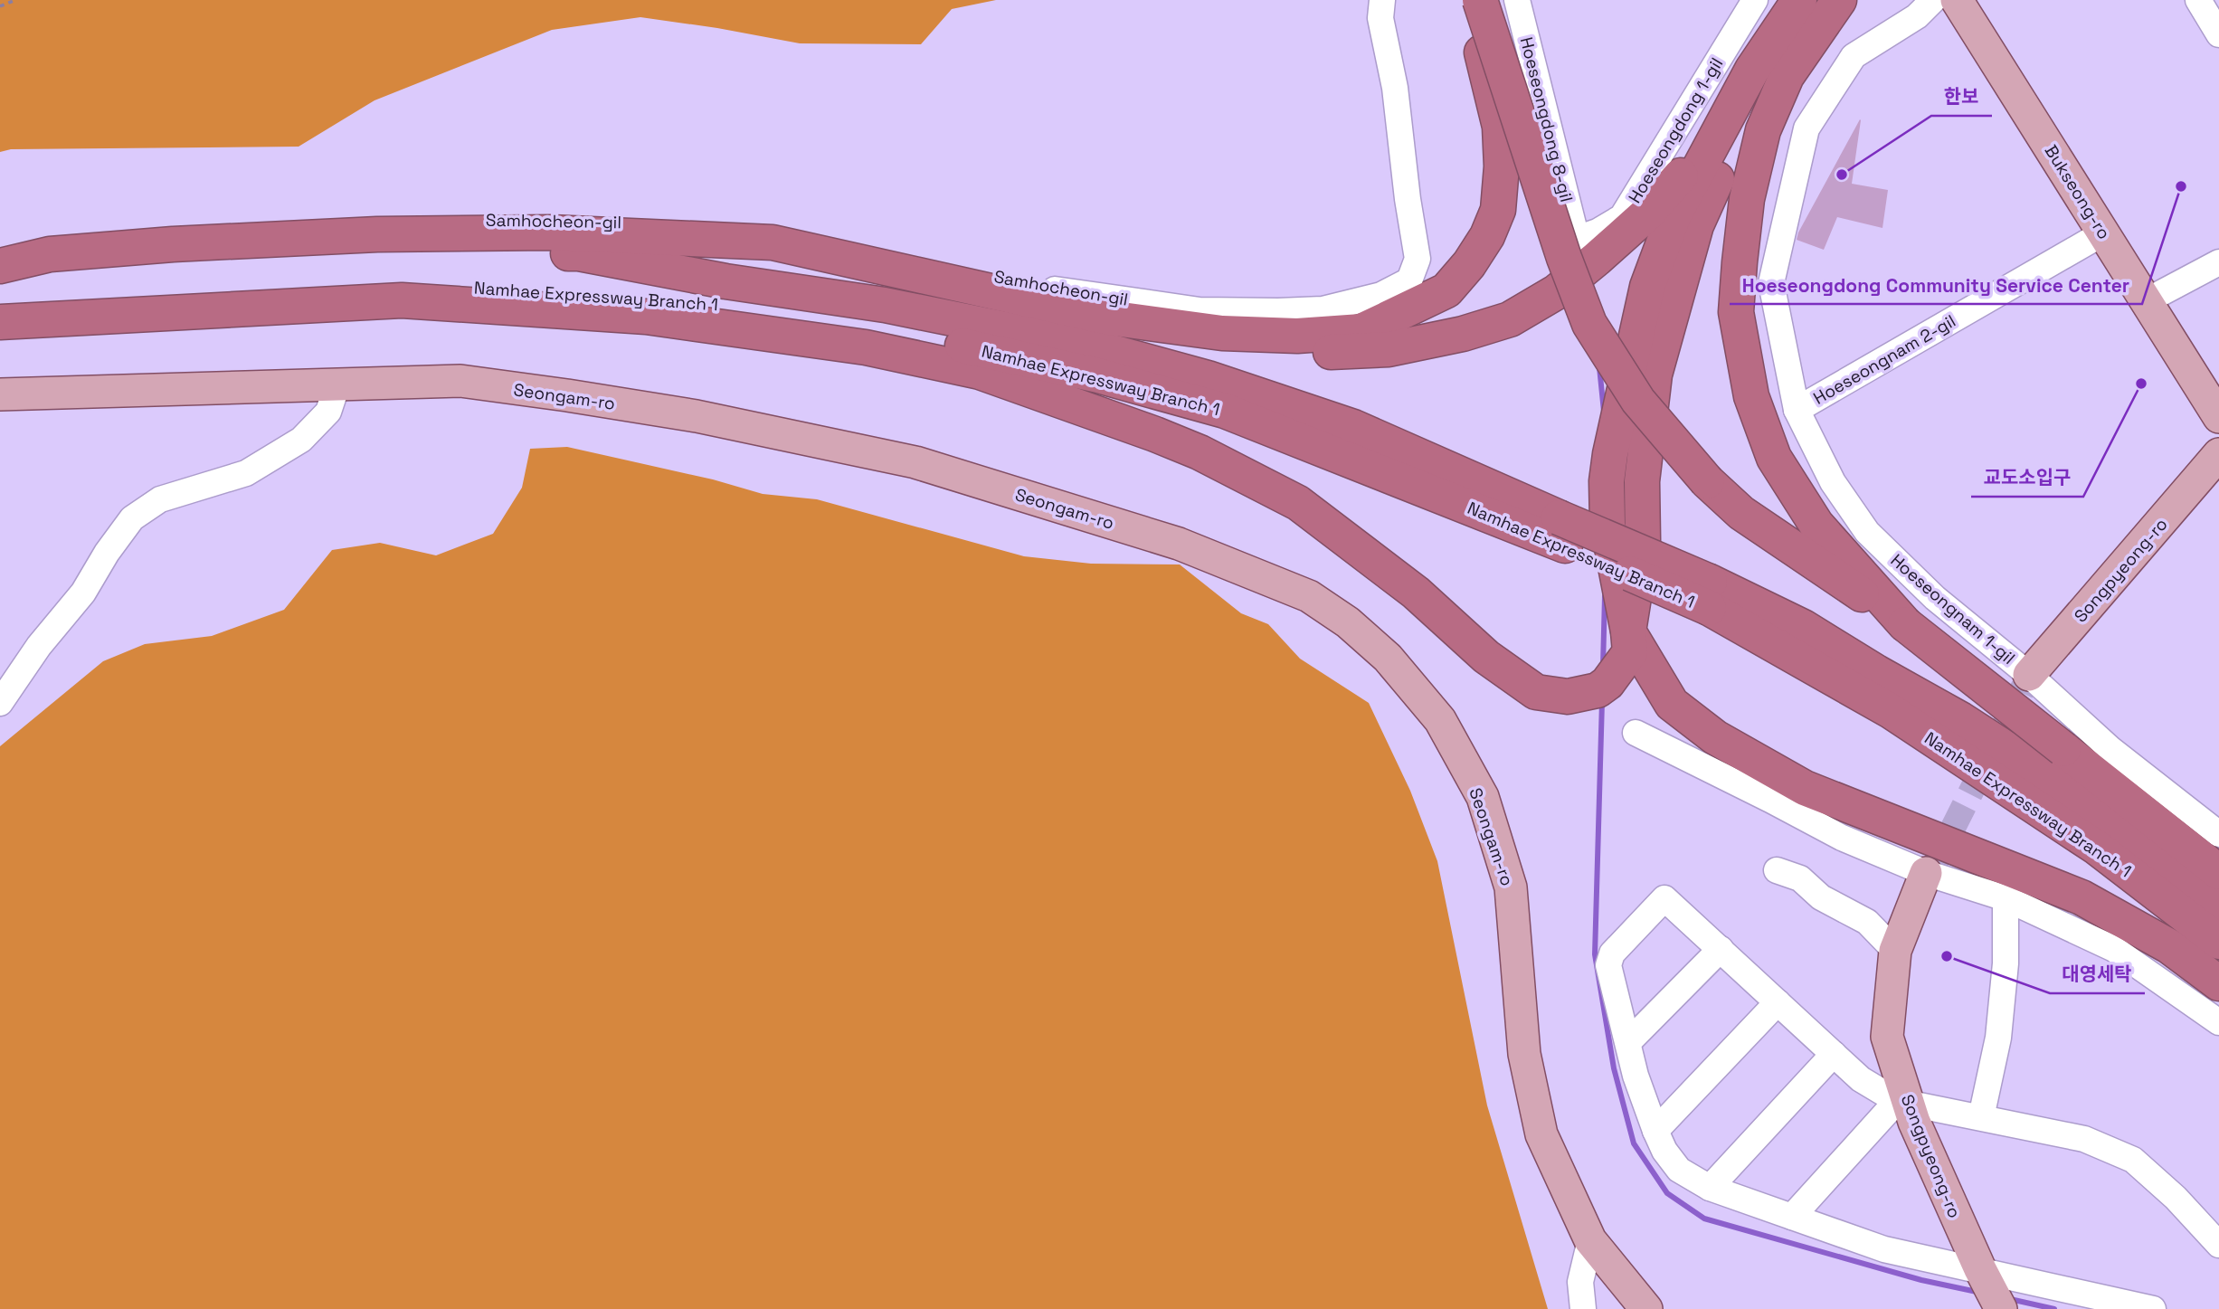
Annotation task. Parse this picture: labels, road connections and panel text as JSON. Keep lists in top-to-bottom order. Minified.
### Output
{"streets":{"highway":["Namhae Expressway Branch 1"],"main road":["Bukseong-ro","Seongam-ro","Songpyeong-ro"],"street":["Hoeseongdong 8-gil","Hoeseongdong 1-gil","Samhocheon-gil","Hoeseongnam 2-gil","Hoeseongnam 1-gil"]},"crossings":[["Hoeseongdong 8-gil","Hoeseongdong 1-gil"],["Bukseong-ro","Hoeseongnam 2-gil"],["Hoeseongnam 2-gil","Hoeseongnam 1-gil"],["Songpyeong-ro","Hoeseongnam 1-gil"]],"places":["한보","Hoeseongdong Community Service Center","교도소입구","대영세탁"]}
